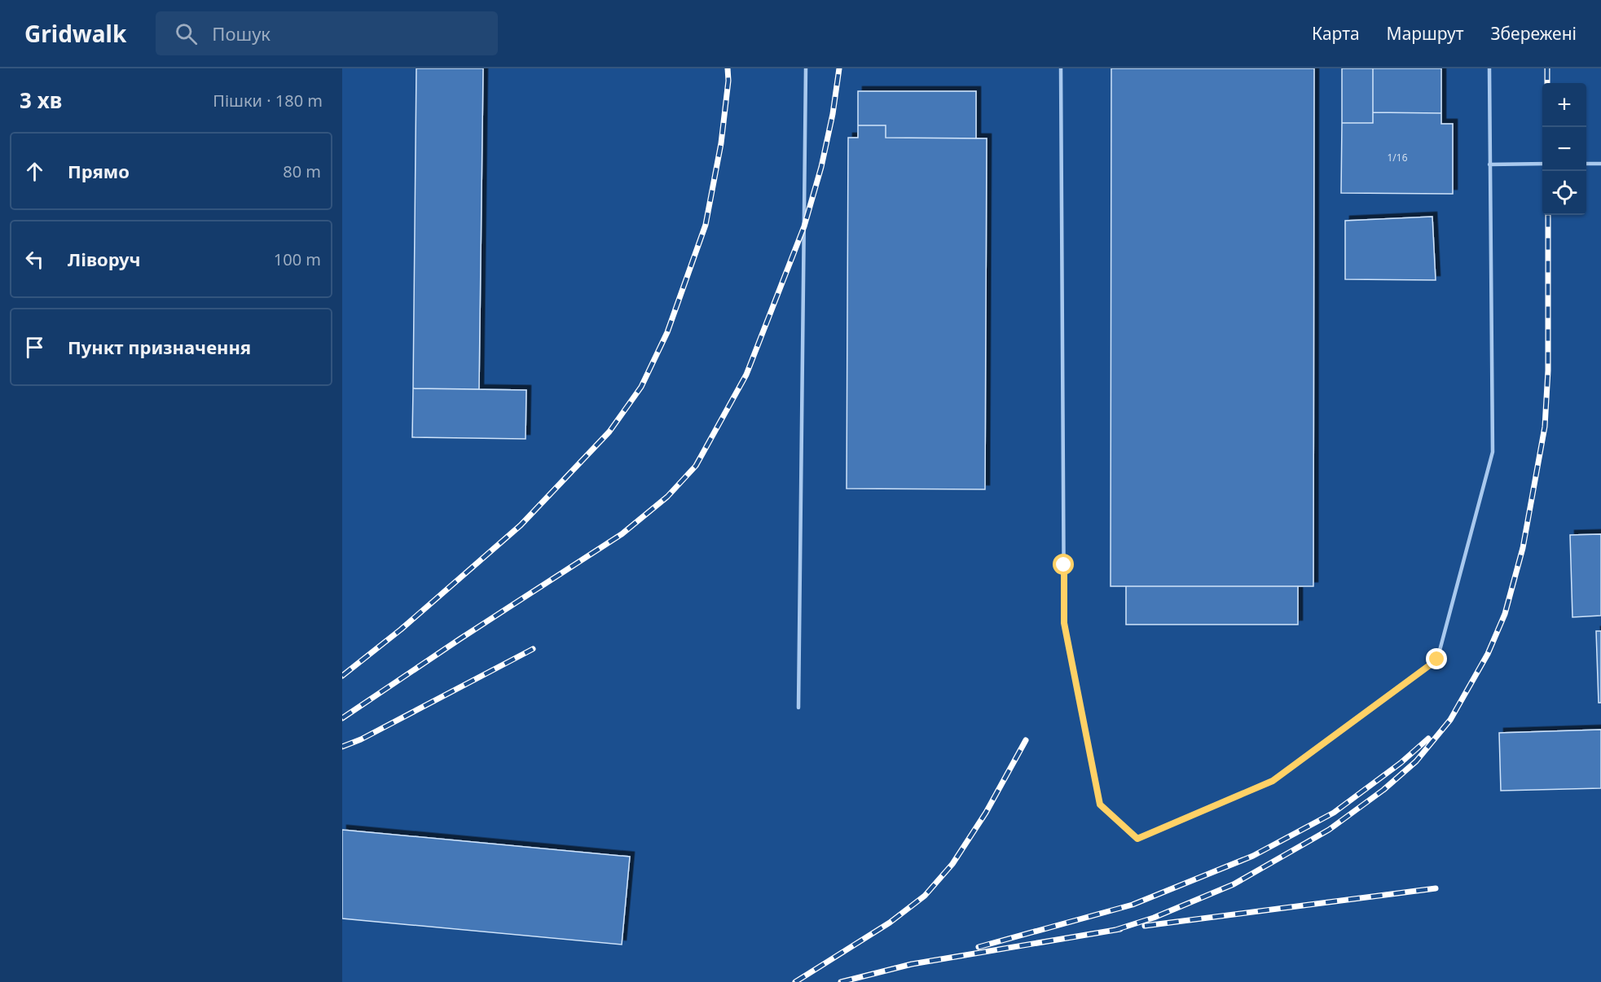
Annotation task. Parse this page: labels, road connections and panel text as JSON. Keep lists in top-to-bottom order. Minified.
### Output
{"house_numbers":["1/16"],"page":{"header":"Gridwalk","search":"Пошук","nav":["Карта","Маршрут","Збережені"],"heading":["3 хв","Пішки · 180 m"],"map_buttons":["+","−"],"list":[["Прямо","80 m"],["Ліворуч","100 m"],"Пункт призначення"]}}
